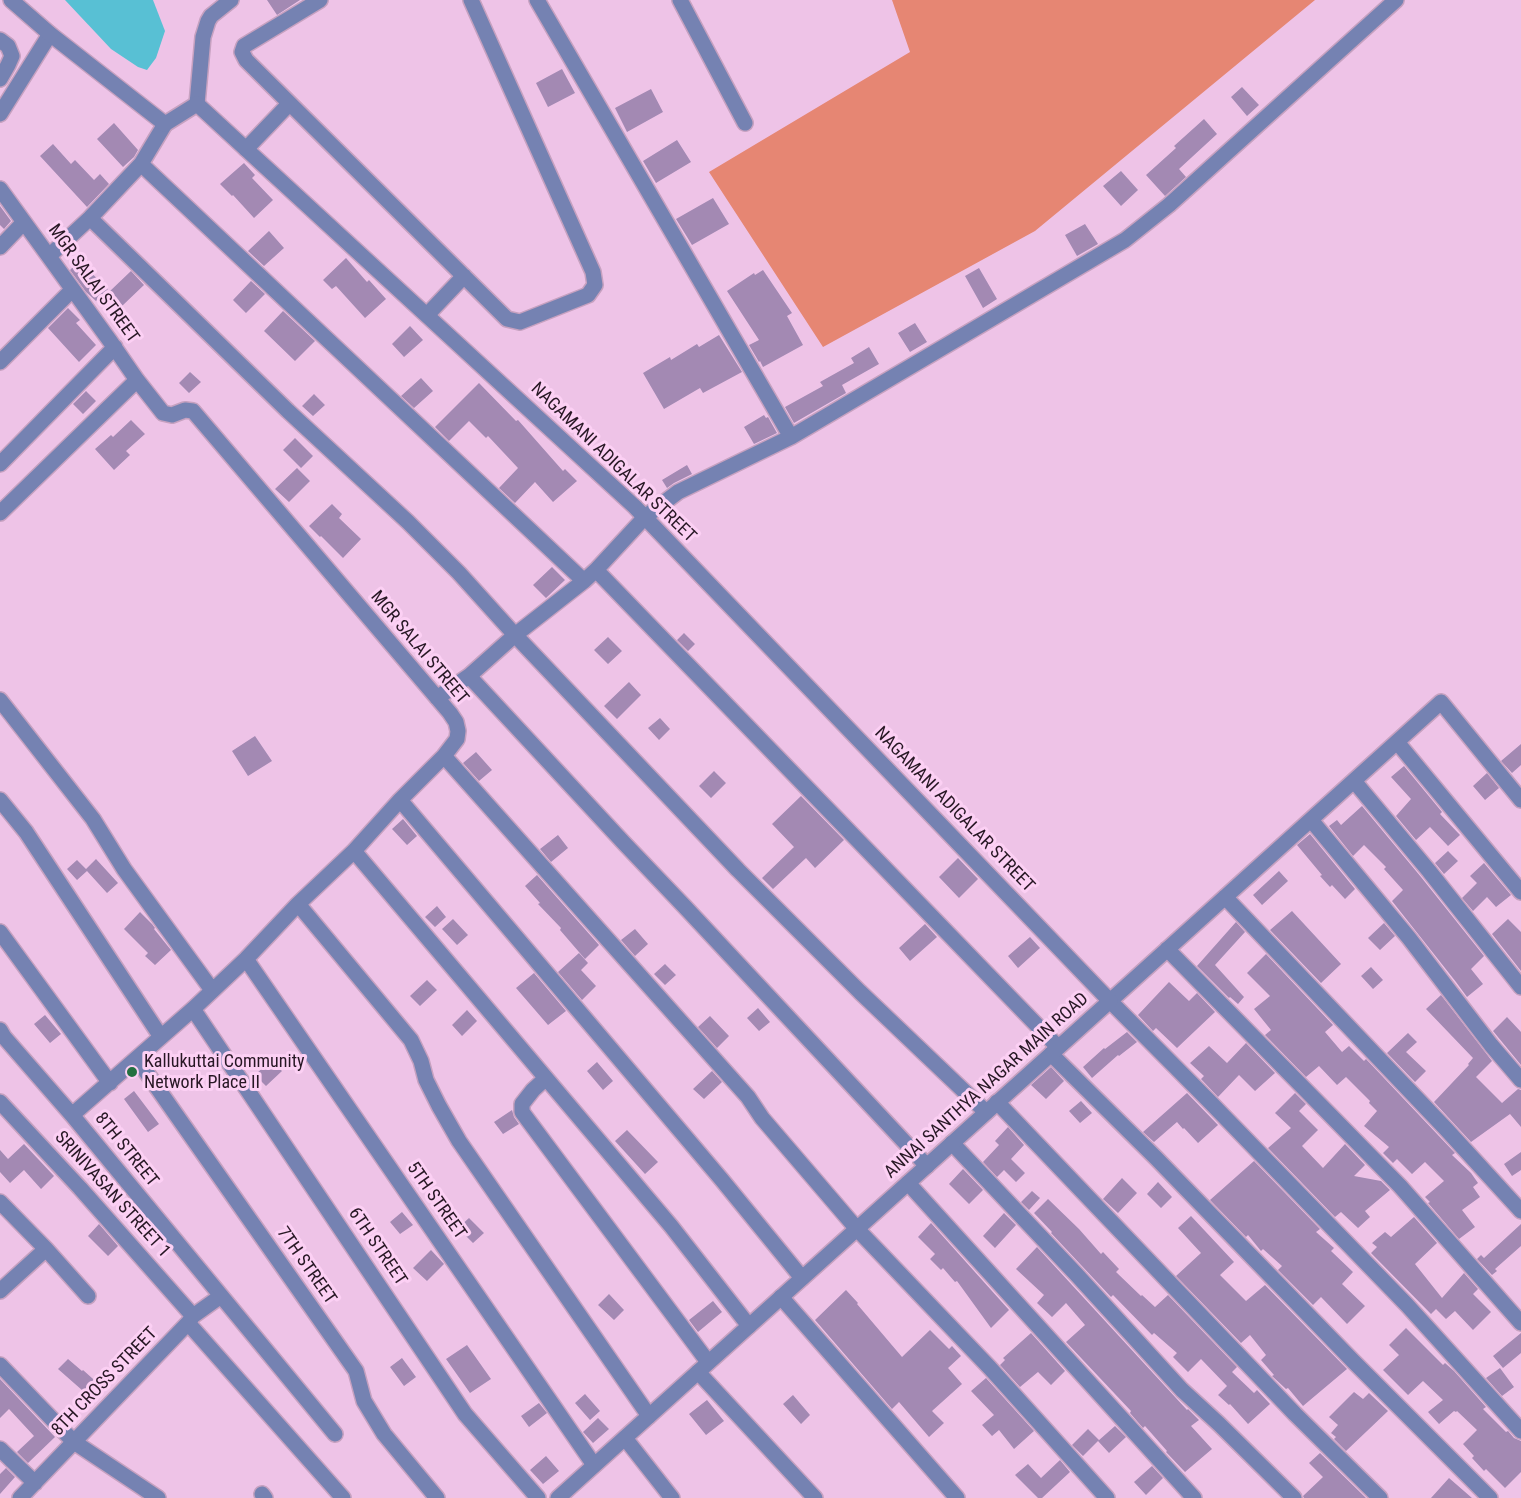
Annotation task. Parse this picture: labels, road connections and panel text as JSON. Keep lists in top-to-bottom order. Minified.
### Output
{"streets":{"street":["MGR SALAI STREET","NAGAMANI ADIGALAR STREET","ANNAI SANTHYA NAGAR MAIN ROAD","8TH STREET","SRINIVASAN STREET 1","5TH STREET","6TH STREET","7TH STREET","8TH CROSS STREET"]},"crossings":[["MGR SALAI STREET","8TH STREET"],["MGR SALAI STREET","5TH STREET"],["MGR SALAI STREET","6TH STREET"],["MGR SALAI STREET","7TH STREET"],["NAGAMANI ADIGALAR STREET","ANNAI SANTHYA NAGAR MAIN ROAD"],["ANNAI SANTHYA NAGAR MAIN ROAD","5TH STREET"],["8TH STREET","8TH CROSS STREET"],["SRINIVASAN STREET 1","8TH CROSS STREET"]],"places":["Kallukuttai Community Network Place II"]}
